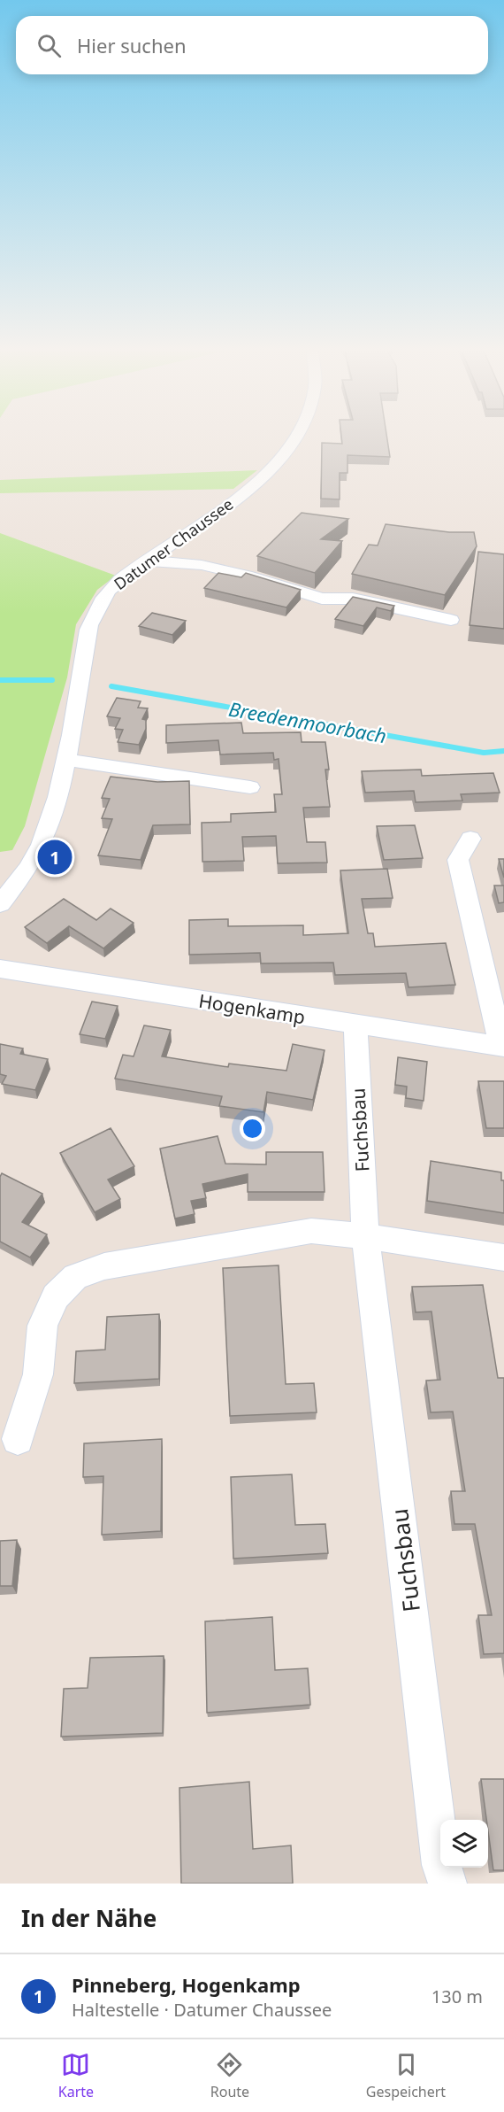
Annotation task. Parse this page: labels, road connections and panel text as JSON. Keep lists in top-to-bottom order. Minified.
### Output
{"streets":{"street":["Datumer Chaussee","Hogenkamp","Fuchsbau"]},"crossings":[["Hogenkamp","Fuchsbau"]],"water":["Breedenmoorbach"],"page":{"search":"Hier suchen","pins":"1","heading":"In der Nähe","list":[{"mark":"1","name":"Pinneberg, Hogenkamp","note":"Haltestelle · Datumer Chaussee","value":"130 m"}],"nav":["Karte","Route","Gespeichert"]}}
